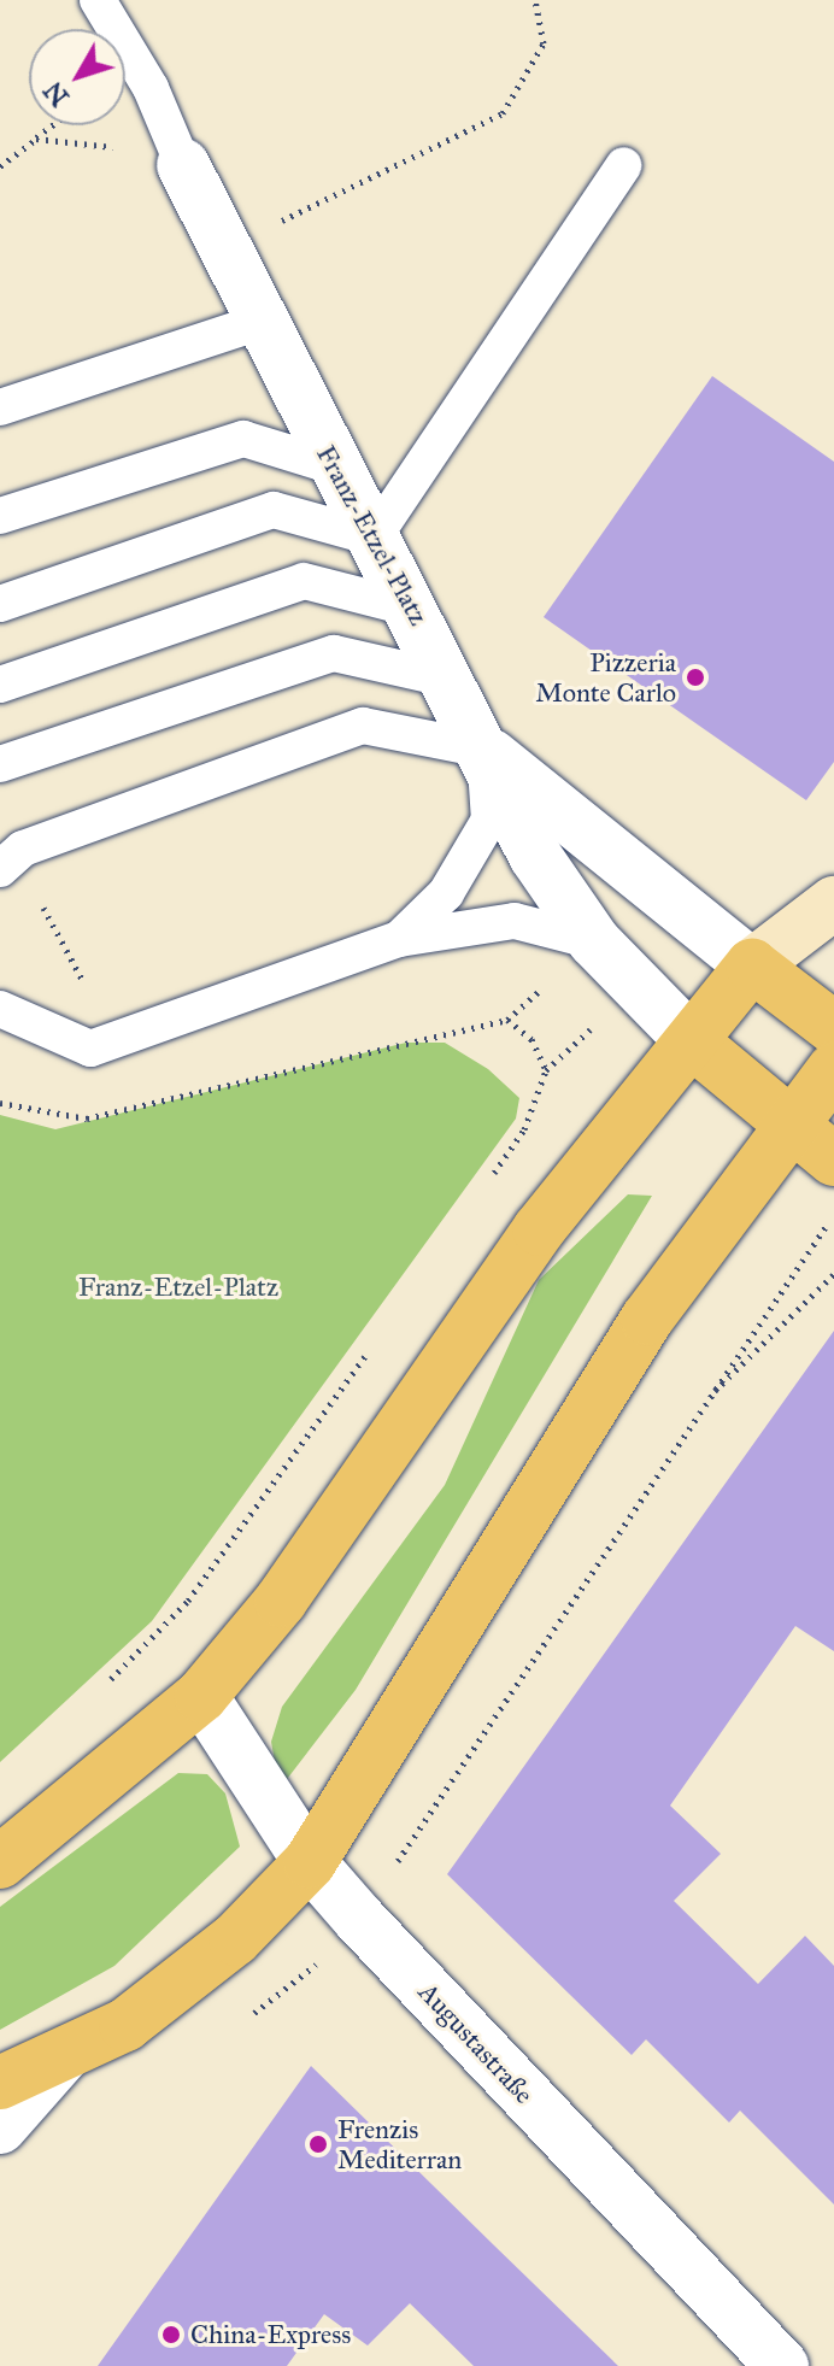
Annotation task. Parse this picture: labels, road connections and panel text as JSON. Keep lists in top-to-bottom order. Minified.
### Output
{"streets":{"street":["Franz-Etzel-Platz","Augustastraße"]},"parks":["Franz-Etzel-Platz"],"places":["Pizzeria Monte Carlo","Frenzis Mediterran","China-Express"],"north":"bottom left"}
